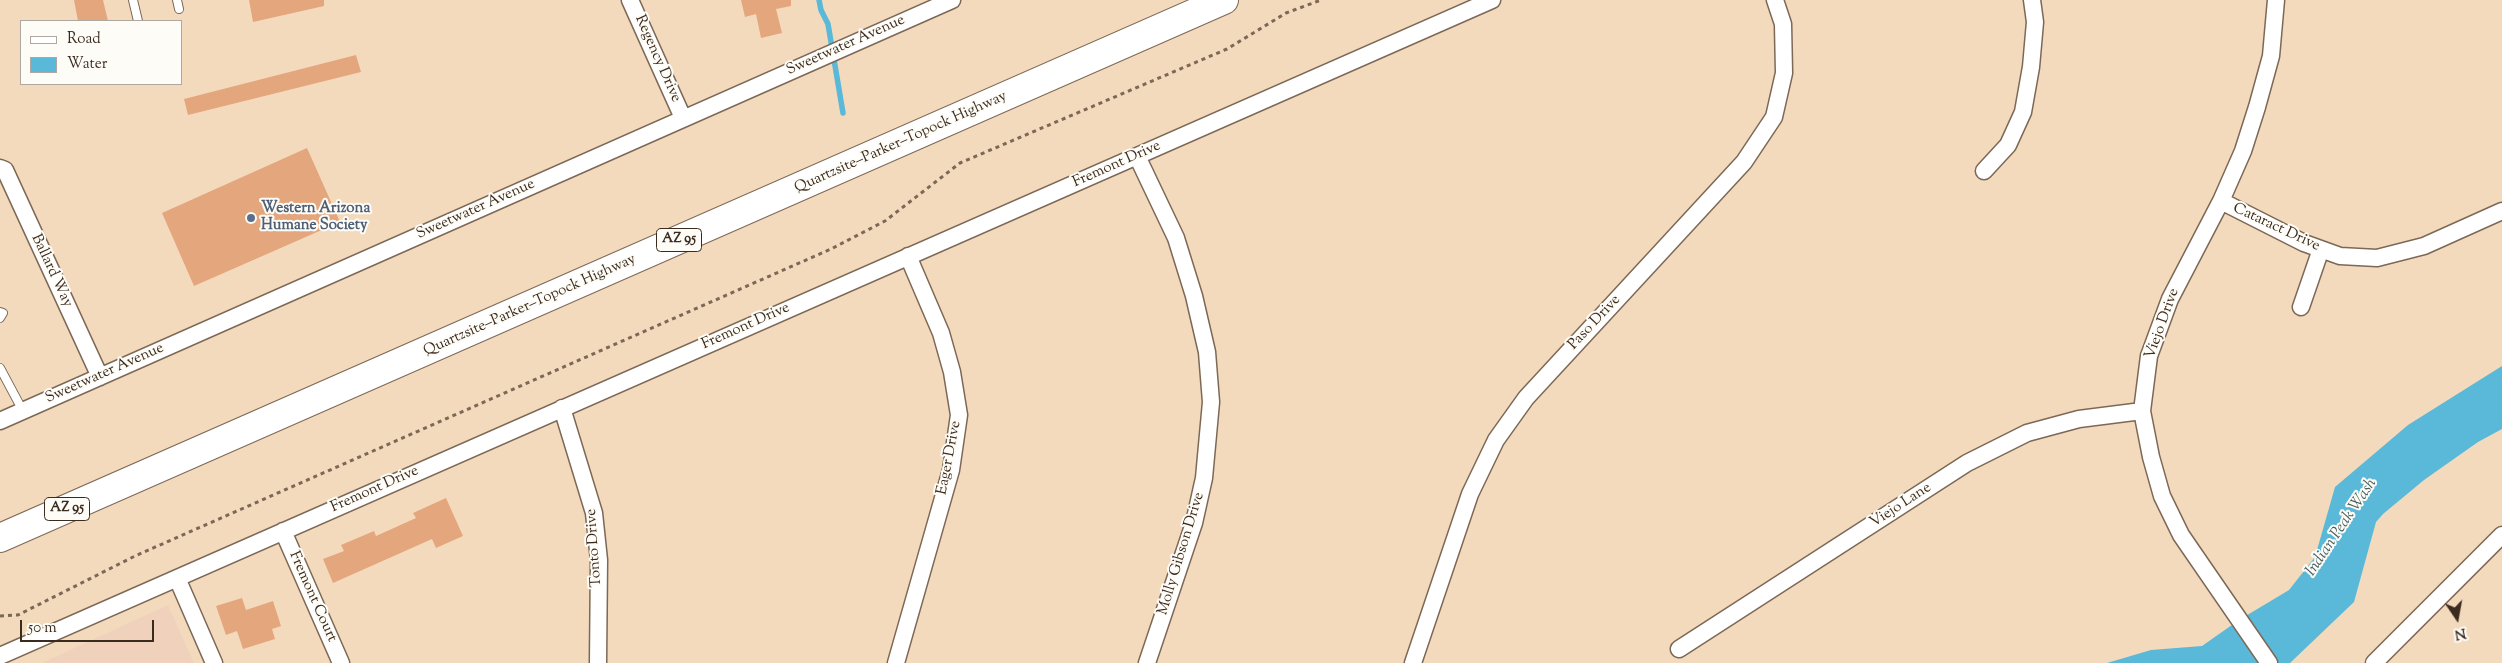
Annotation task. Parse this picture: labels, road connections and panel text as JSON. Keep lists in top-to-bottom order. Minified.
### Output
{"streets":{"highway":["Quartzsite–Parker–Topock Highway","AZ 95"],"street":["Sweetwater Avenue","Regency Drive","Fremont Drive","Cataract Drive","Ballard Way","Paso Drive","Viejo Drive","Eager Drive","Viejo Lane","Tonto Drive","Molly Gibson Drive","Fremont Court"]},"crossings":[["Sweetwater Avenue","Regency Drive"],["Sweetwater Avenue","Ballard Way"],["Fremont Drive","Eager Drive"],["Fremont Drive","Tonto Drive"],["Fremont Drive","Molly Gibson Drive"],["Fremont Drive","Fremont Court"],["Cataract Drive","Viejo Drive"],["Viejo Drive","Viejo Lane"]],"water":["Indian Peak Wash"],"places":["Western Arizona Humane Society"],"legend":["Road","Water"],"scale_bar":"50 m","north":"bottom"}
